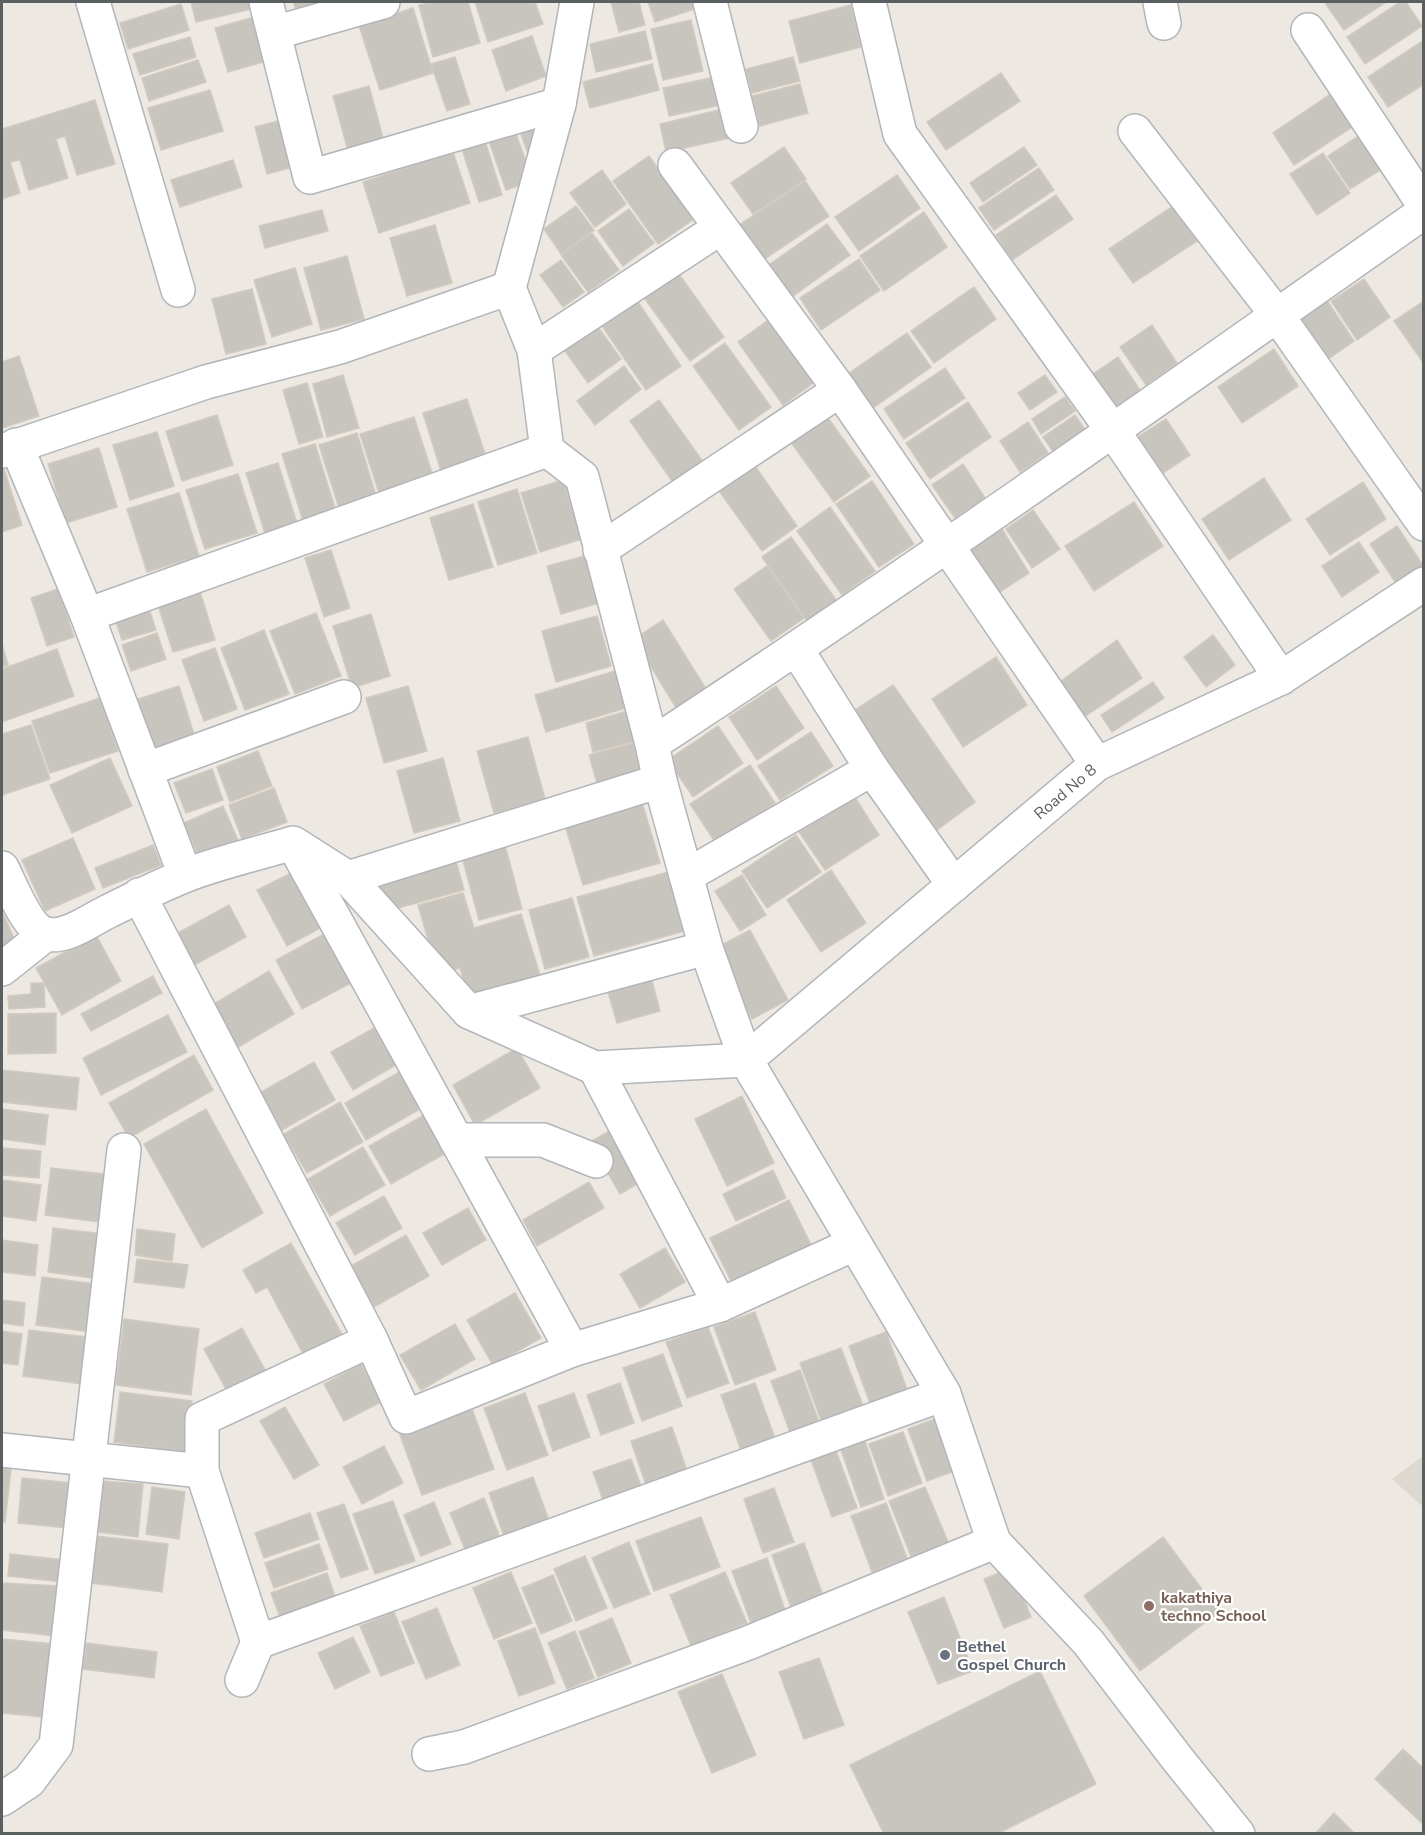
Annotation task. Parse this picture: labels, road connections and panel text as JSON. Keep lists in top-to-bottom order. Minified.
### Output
{"streets":{"street":["Road No 8"]},"places":["kakathiya techno School","Bethel Gospel Church"]}
